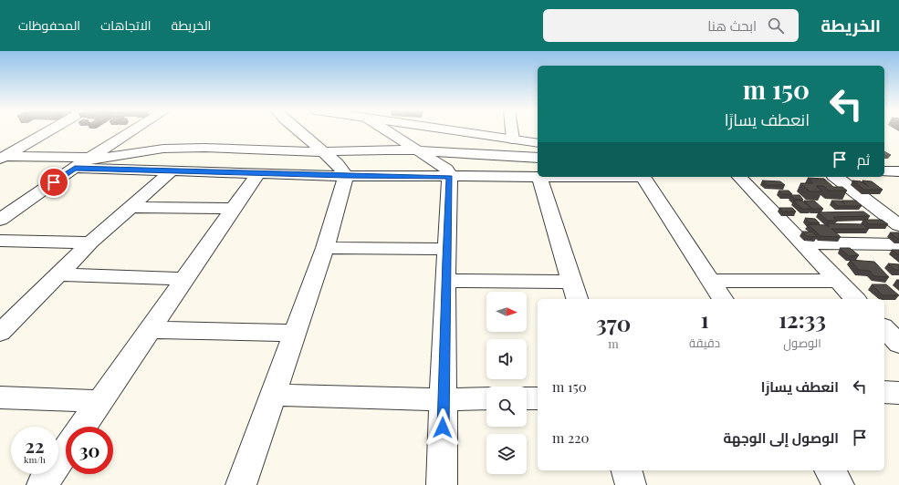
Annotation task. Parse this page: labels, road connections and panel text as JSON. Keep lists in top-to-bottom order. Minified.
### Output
{"north":"right","page":{"header":"الخريطة","search":"ابحث هنا","nav":["الخريطة","الاتجاهات","المحفوظات"],"turn":["150 m","انعطف يسارًا"],"then":"ثم","eta":["12:33","الوصول","1","دقيقة","370","m"],"list":[{"name":"انعطف يسارًا","value":"150 m"},{"name":"الوصول إلى الوجهة","value":"220 m"}],"speed":"22 km/h","limit":"30"}}
